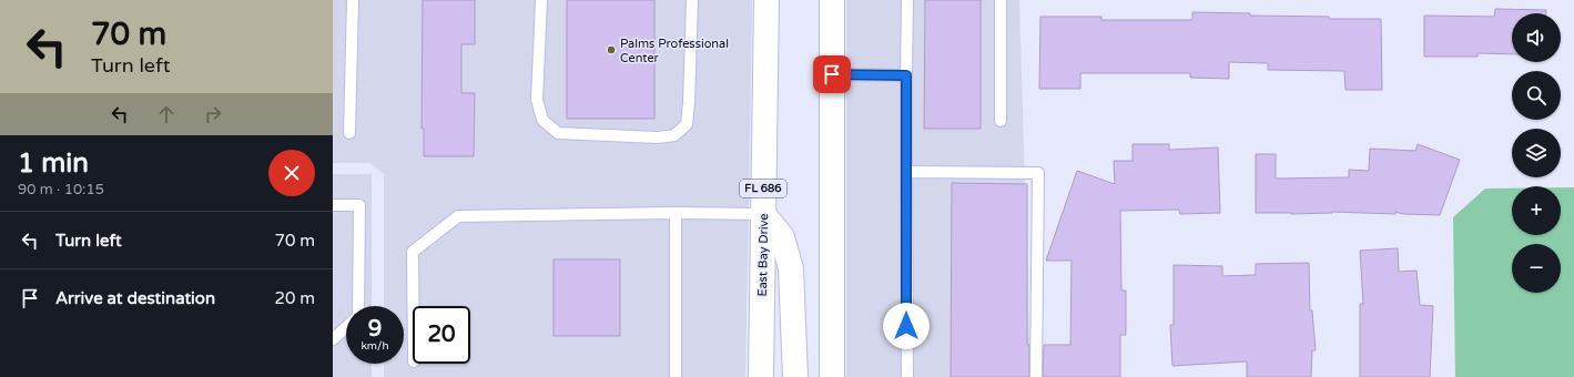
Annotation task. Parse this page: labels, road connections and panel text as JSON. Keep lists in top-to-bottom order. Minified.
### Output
{"streets":{"main road":["FL 686","East Bay Drive"]},"places":["Palms Professional Center"],"page":{"turn":["70 m","Turn left"],"map_buttons":["+","−"],"heading":["1 min","90 m · 10:15"],"list":[{"name":"Turn left","value":"70 m"},{"name":"Arrive at destination","value":"20 m"}],"speed":"9 km/h","limit":"20"}}
